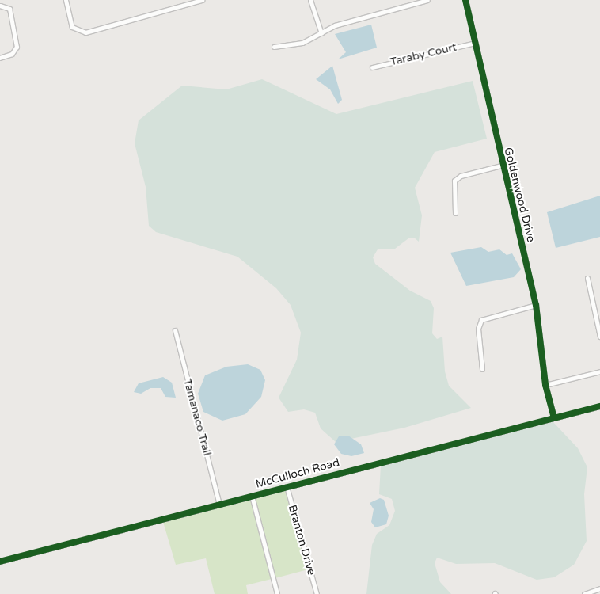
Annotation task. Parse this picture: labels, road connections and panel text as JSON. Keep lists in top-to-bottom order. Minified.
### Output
{"streets":{"street":["Taraby Court","Goldenwood Drive","Tamanaco Trail","McCulloch Road","Branton Drive"]},"crossings":[["Taraby Court","Goldenwood Drive"],["Goldenwood Drive","McCulloch Road"],["Tamanaco Trail","McCulloch Road"],["McCulloch Road","Branton Drive"]]}
